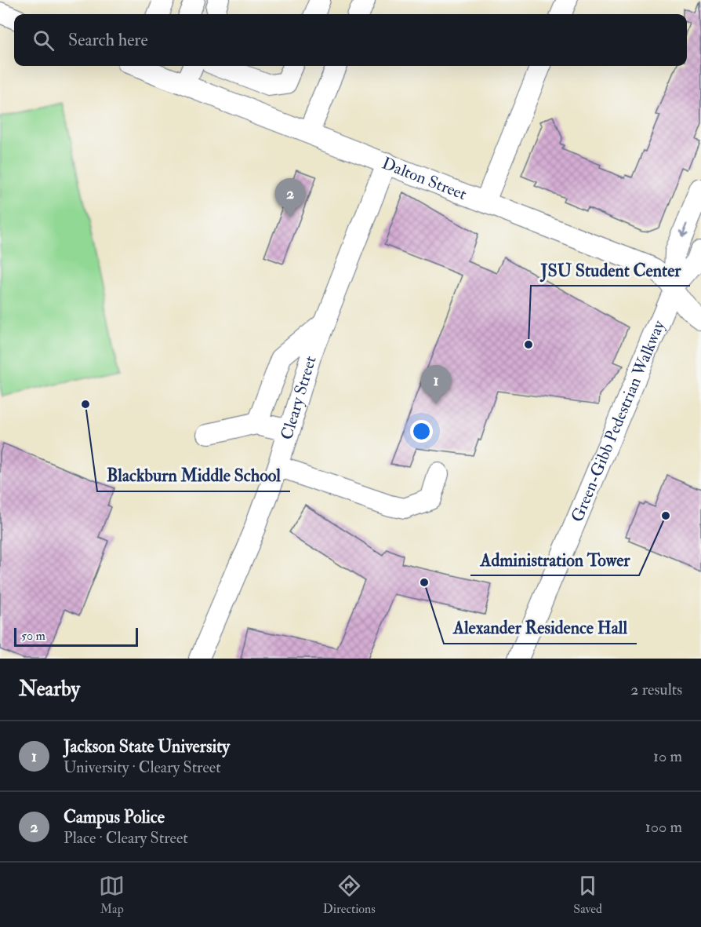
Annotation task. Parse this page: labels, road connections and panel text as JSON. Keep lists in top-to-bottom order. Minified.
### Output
{"streets":{"street":["Dalton Street","Cleary Street","Green-Gibb Pedestrian Walkway"]},"crossings":[["Dalton Street","Cleary Street"],["Dalton Street","Green-Gibb Pedestrian Walkway"]],"places":["JSU Student Center","Blackburn Middle School","Administration Tower","Alexander Residence Hall"],"scale_bar":"50 m","page":{"search":"Search here","pins":["2","1"],"scale":"50 m","heading":["Nearby","2 results"],"list":[{"mark":"1","name":"Jackson State University","note":"University · Cleary Street","value":"10 m"},{"mark":"2","name":"Campus Police","note":"Place · Cleary Street","value":"100 m"}],"nav":["Map","Directions","Saved"]}}
